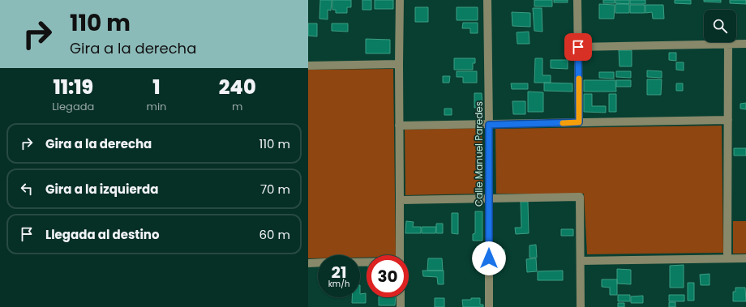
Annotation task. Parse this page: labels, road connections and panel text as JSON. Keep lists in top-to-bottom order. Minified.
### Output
{"streets":{"street":["Calle Manuel Paredes"]},"page":{"turn":["110 m","Gira a la derecha"],"eta":["11:19","Llegada","1","min","240","m"],"list":[{"name":"Gira a la derecha","value":"110 m"},{"name":"Gira a la izquierda","value":"70 m"},{"name":"Llegada al destino","value":"60 m"}],"speed":"21 km/h","limit":"30"}}
